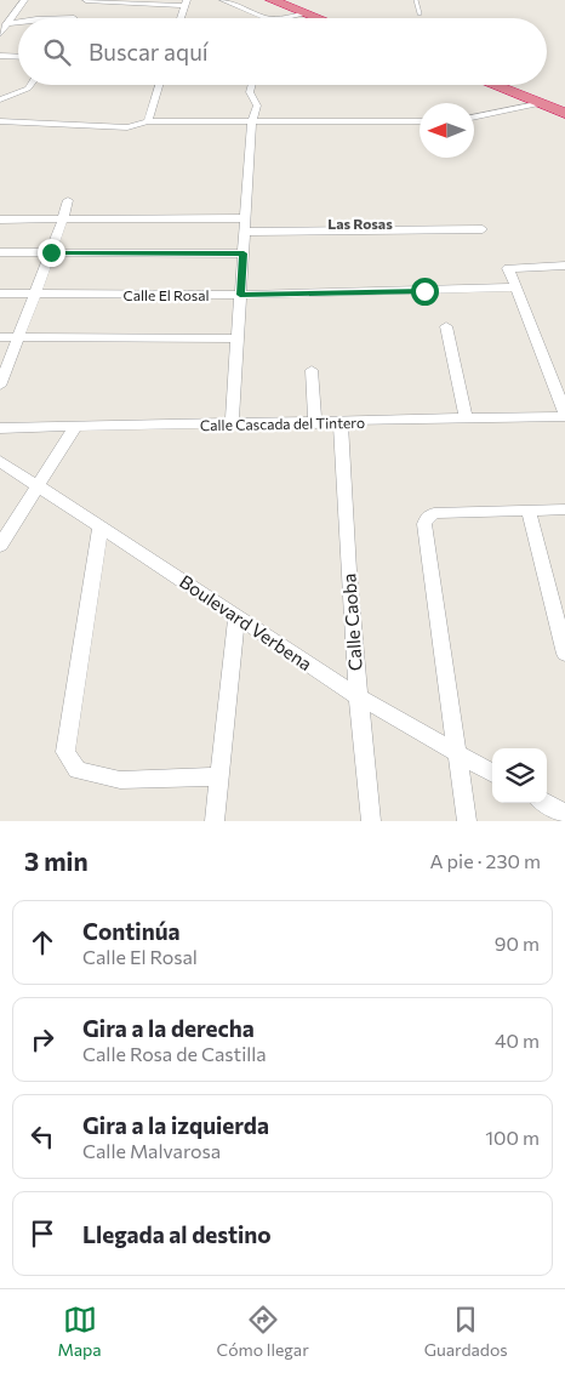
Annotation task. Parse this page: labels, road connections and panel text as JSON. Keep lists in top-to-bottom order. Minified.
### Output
{"streets":{"street":["Calle El Rosal","Calle Cascada del Tintero","Boulevard Verbena","Calle Caoba"]},"crossings":[["Calle Cascada del Tintero","Calle Caoba"],["Boulevard Verbena","Calle Caoba"]],"districts":["Las Rosas"],"north":"left","page":{"search":"Buscar aquí","heading":["3 min","A pie · 230 m"],"list":[["Continúa","Calle El Rosal","90 m"],["Gira a la derecha","Calle Rosa de Castilla","40 m"],["Gira a la izquierda","Calle Malvarosa","100 m"],"Llegada al destino"],"nav":["Mapa","Cómo llegar","Guardados"]}}
